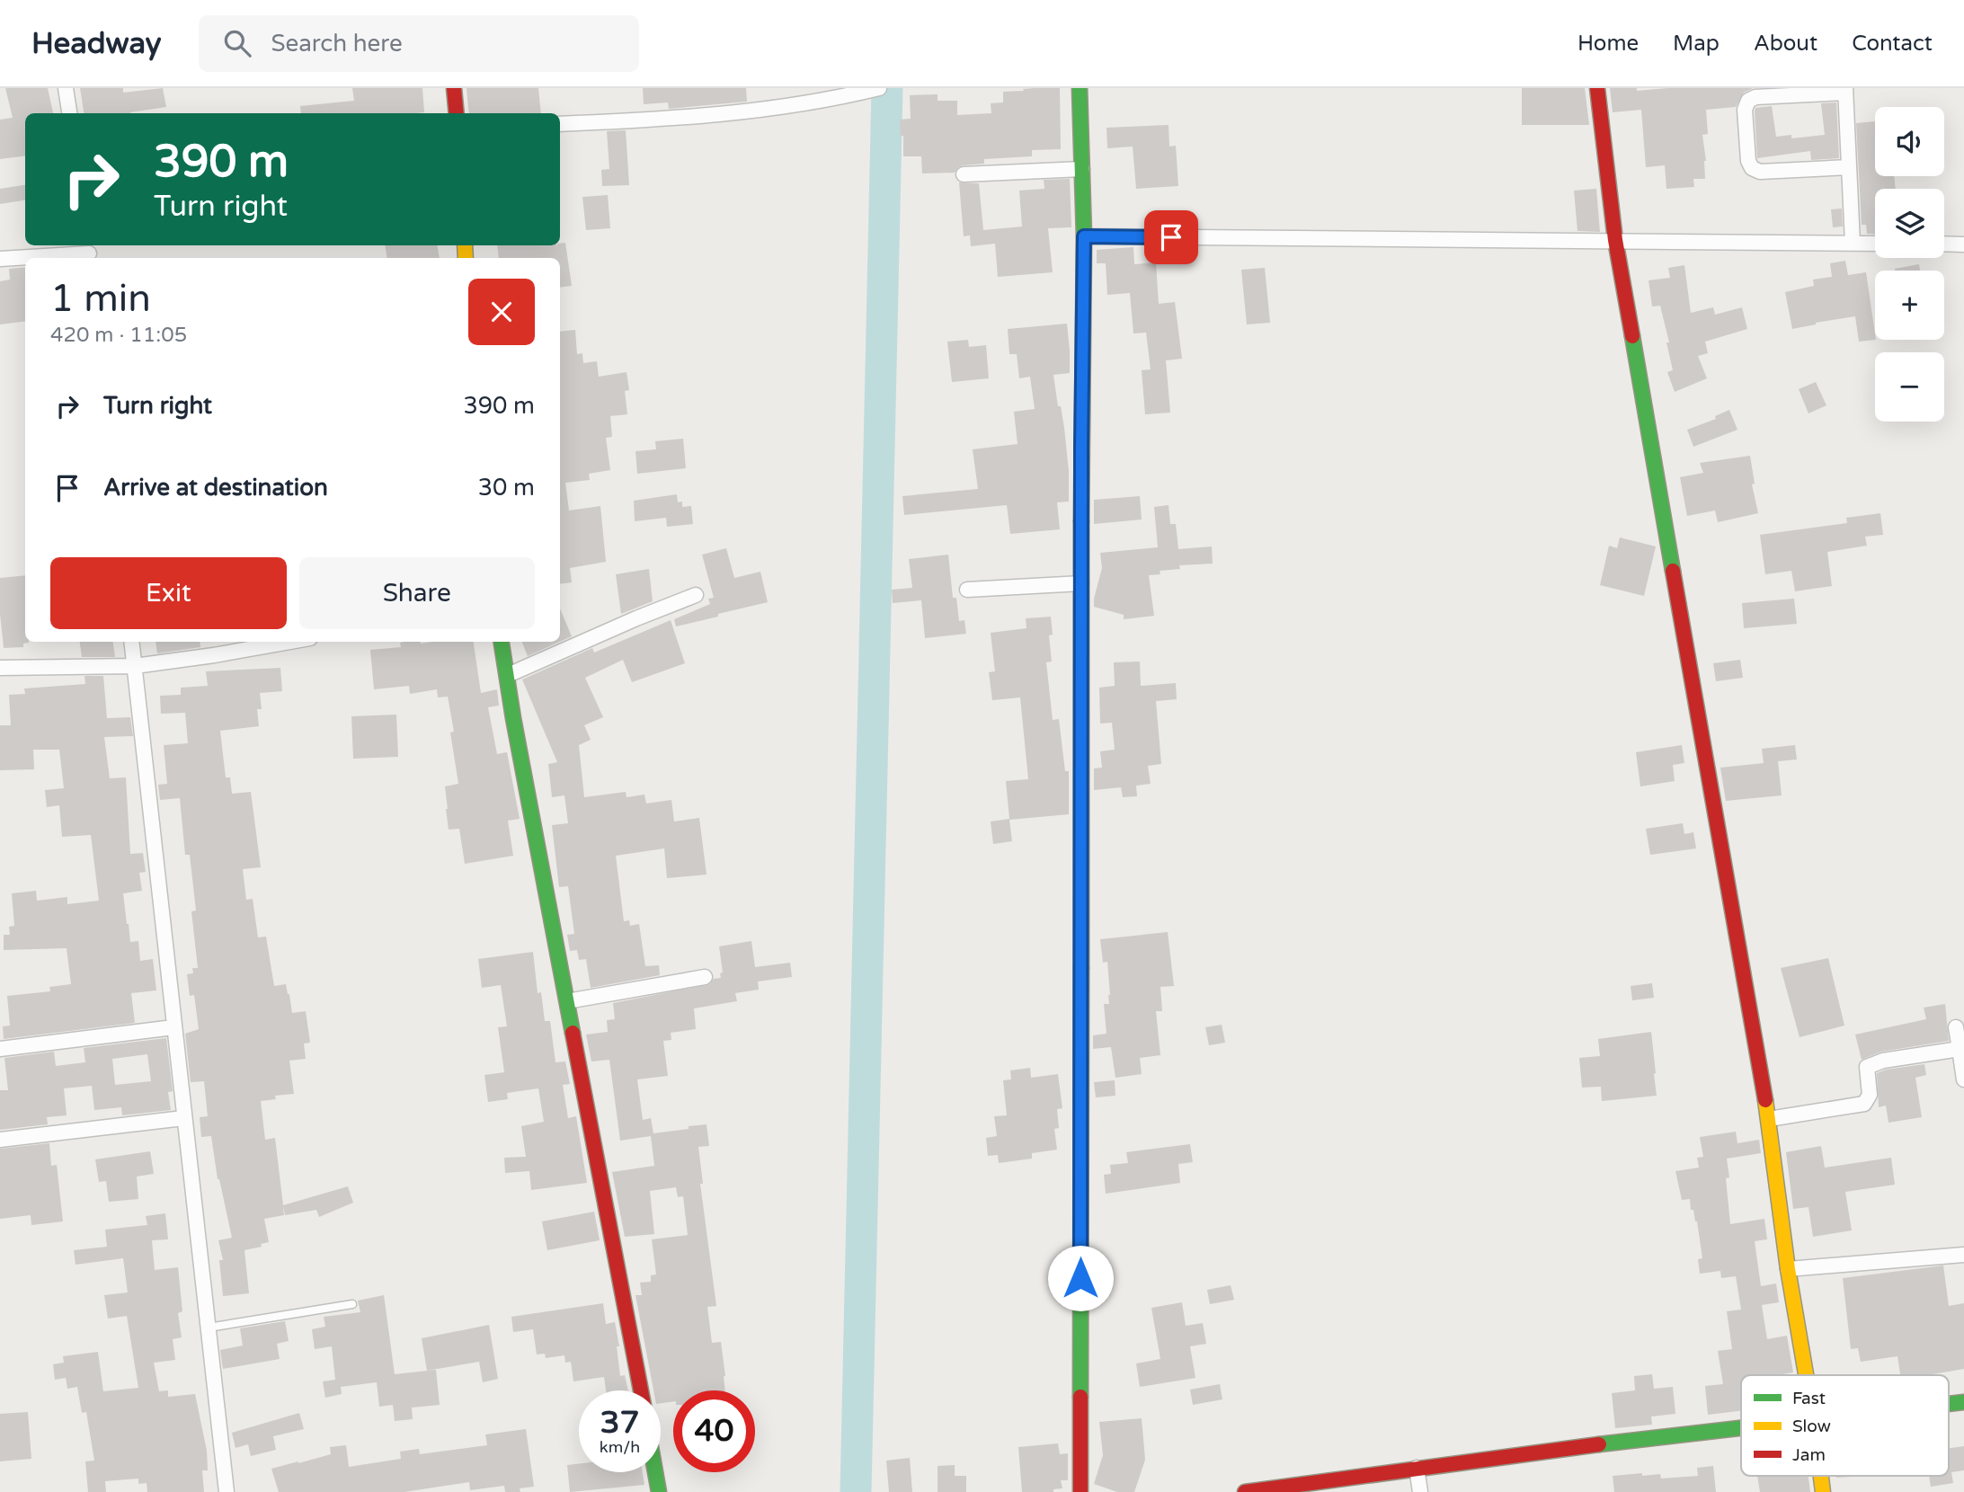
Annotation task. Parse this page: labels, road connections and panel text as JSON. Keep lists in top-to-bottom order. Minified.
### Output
{"legend":["Fast","Slow","Jam"],"page":{"header":"Headway","search":"Search here","nav":["Home","Map","About","Contact"],"map_buttons":["+","−"],"turn":["390 m","Turn right"],"heading":["1 min","420 m · 11:05"],"list":[{"name":"Turn right","value":"390 m"},{"name":"Arrive at destination","value":"30 m"}],"buttons":["Exit","Share"],"speed":"37 km/h","limit":"40"}}
